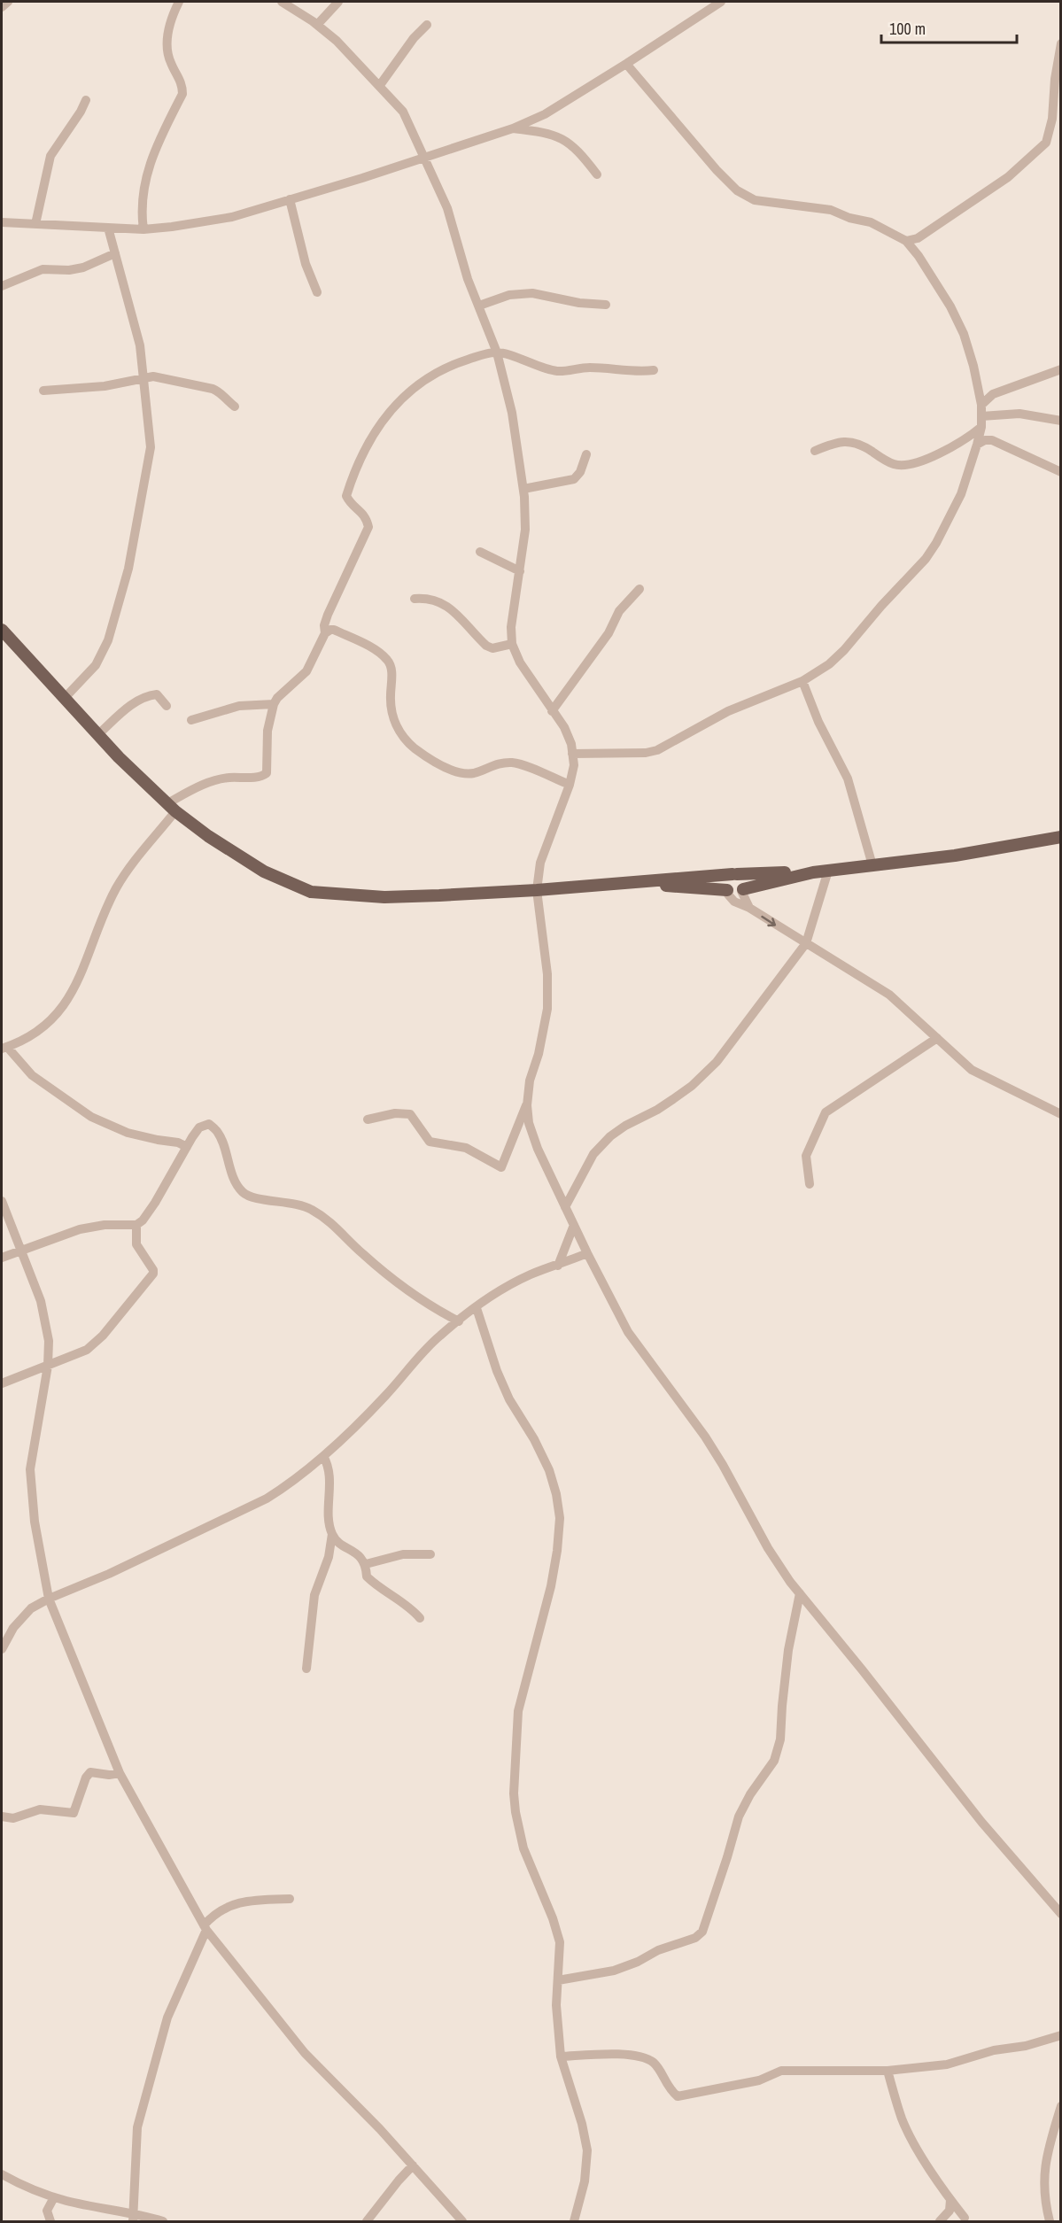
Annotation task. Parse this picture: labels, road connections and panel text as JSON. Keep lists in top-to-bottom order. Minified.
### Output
{"scale_bar":"100 m"}
